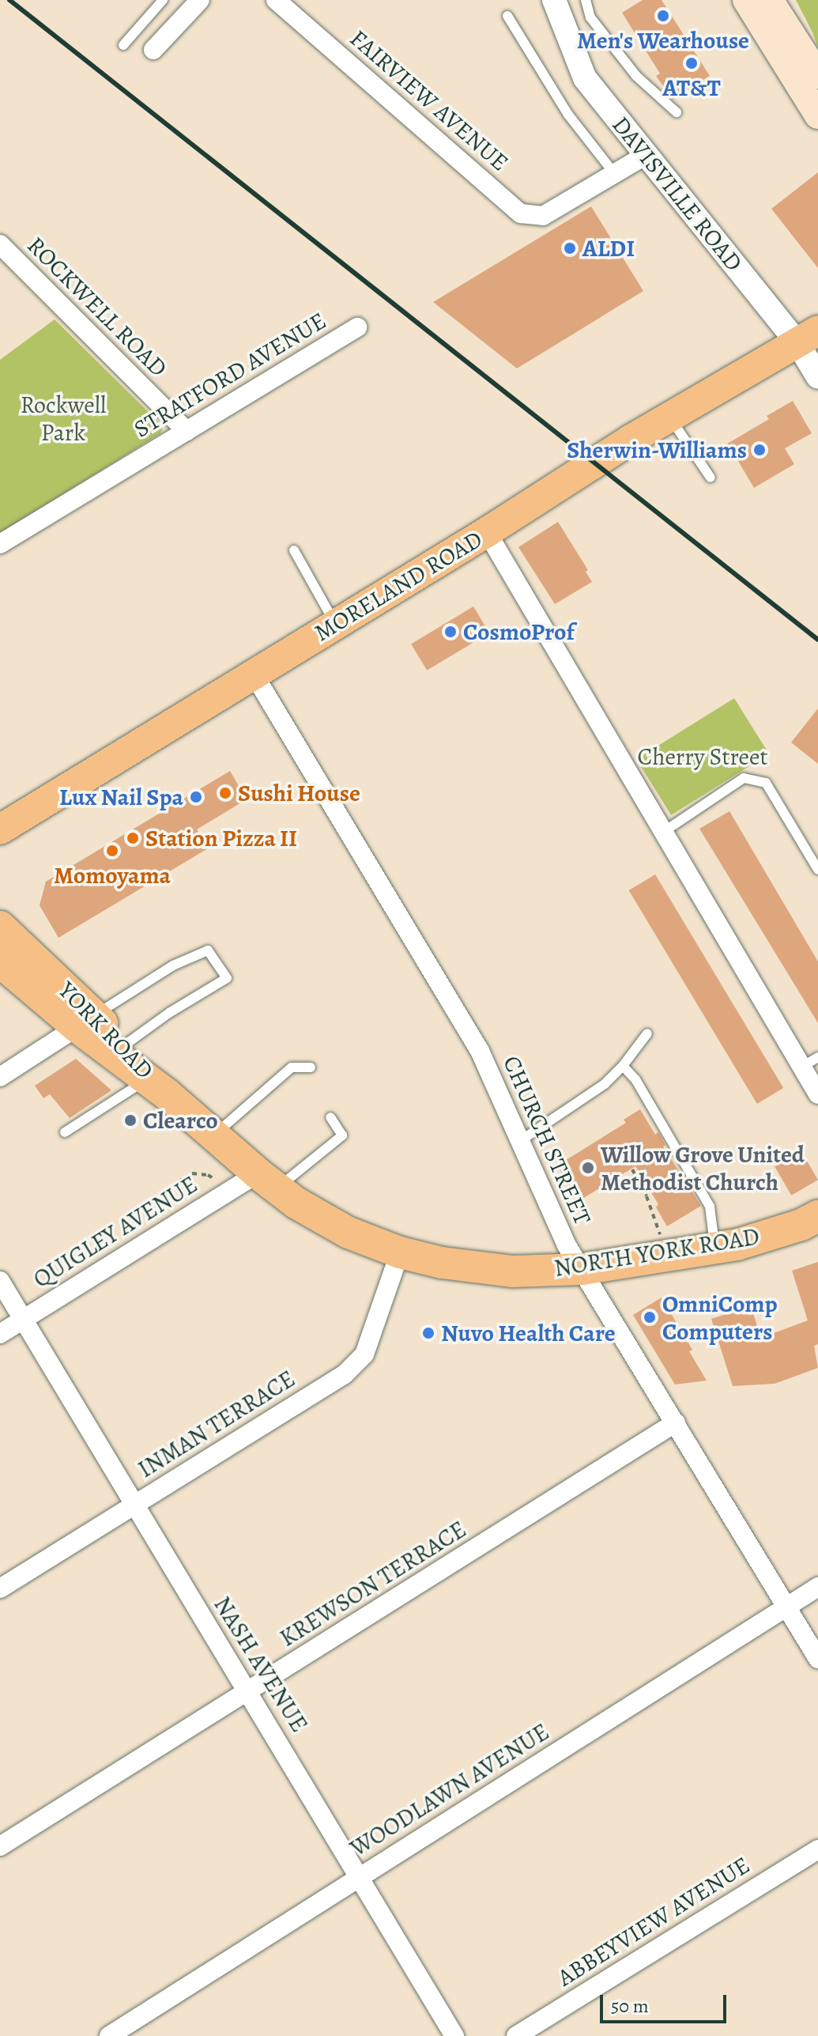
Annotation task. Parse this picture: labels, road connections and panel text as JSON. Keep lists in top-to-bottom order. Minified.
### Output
{"streets":{"highway":["YORK ROAD","NORTH YORK ROAD"],"main road":["MORELAND ROAD"],"street":["FAIRVIEW AVENUE","DAVISVILLE ROAD","ROCKWELL ROAD","STRATFORD AVENUE","CHURCH STREET","QUIGLEY AVENUE","INMAN TERRACE","KREWSON TERRACE","NASH AVENUE","WOODLAWN AVENUE","ABBEYVIEW AVENUE"]},"crossings":[["DAVISVILLE ROAD","MORELAND ROAD"],["ROCKWELL ROAD","STRATFORD AVENUE"],["MORELAND ROAD","CHURCH STREET"],["YORK ROAD","NORTH YORK ROAD"],["CHURCH STREET","NORTH YORK ROAD"],["CHURCH STREET","KREWSON TERRACE"],["CHURCH STREET","WOODLAWN AVENUE"],["QUIGLEY AVENUE","NORTH YORK ROAD"],["QUIGLEY AVENUE","NASH AVENUE"],["NORTH YORK ROAD","INMAN TERRACE"],["INMAN TERRACE","NASH AVENUE"],["KREWSON TERRACE","NASH AVENUE"],["NASH AVENUE","WOODLAWN AVENUE"]],"parks":["Rockwell Park","Cherry Street"],"places":["Men's Wearhouse","AT&T","ALDI","Sherwin-Williams","CosmoProf","Sushi House","Lux Nail Spa","Station Pizza II","Momoyama","Clearco","Willow Grove United Methodist Church","OmniComp Computers","Nuvo Health Care"],"scale_bar":"50 m"}
